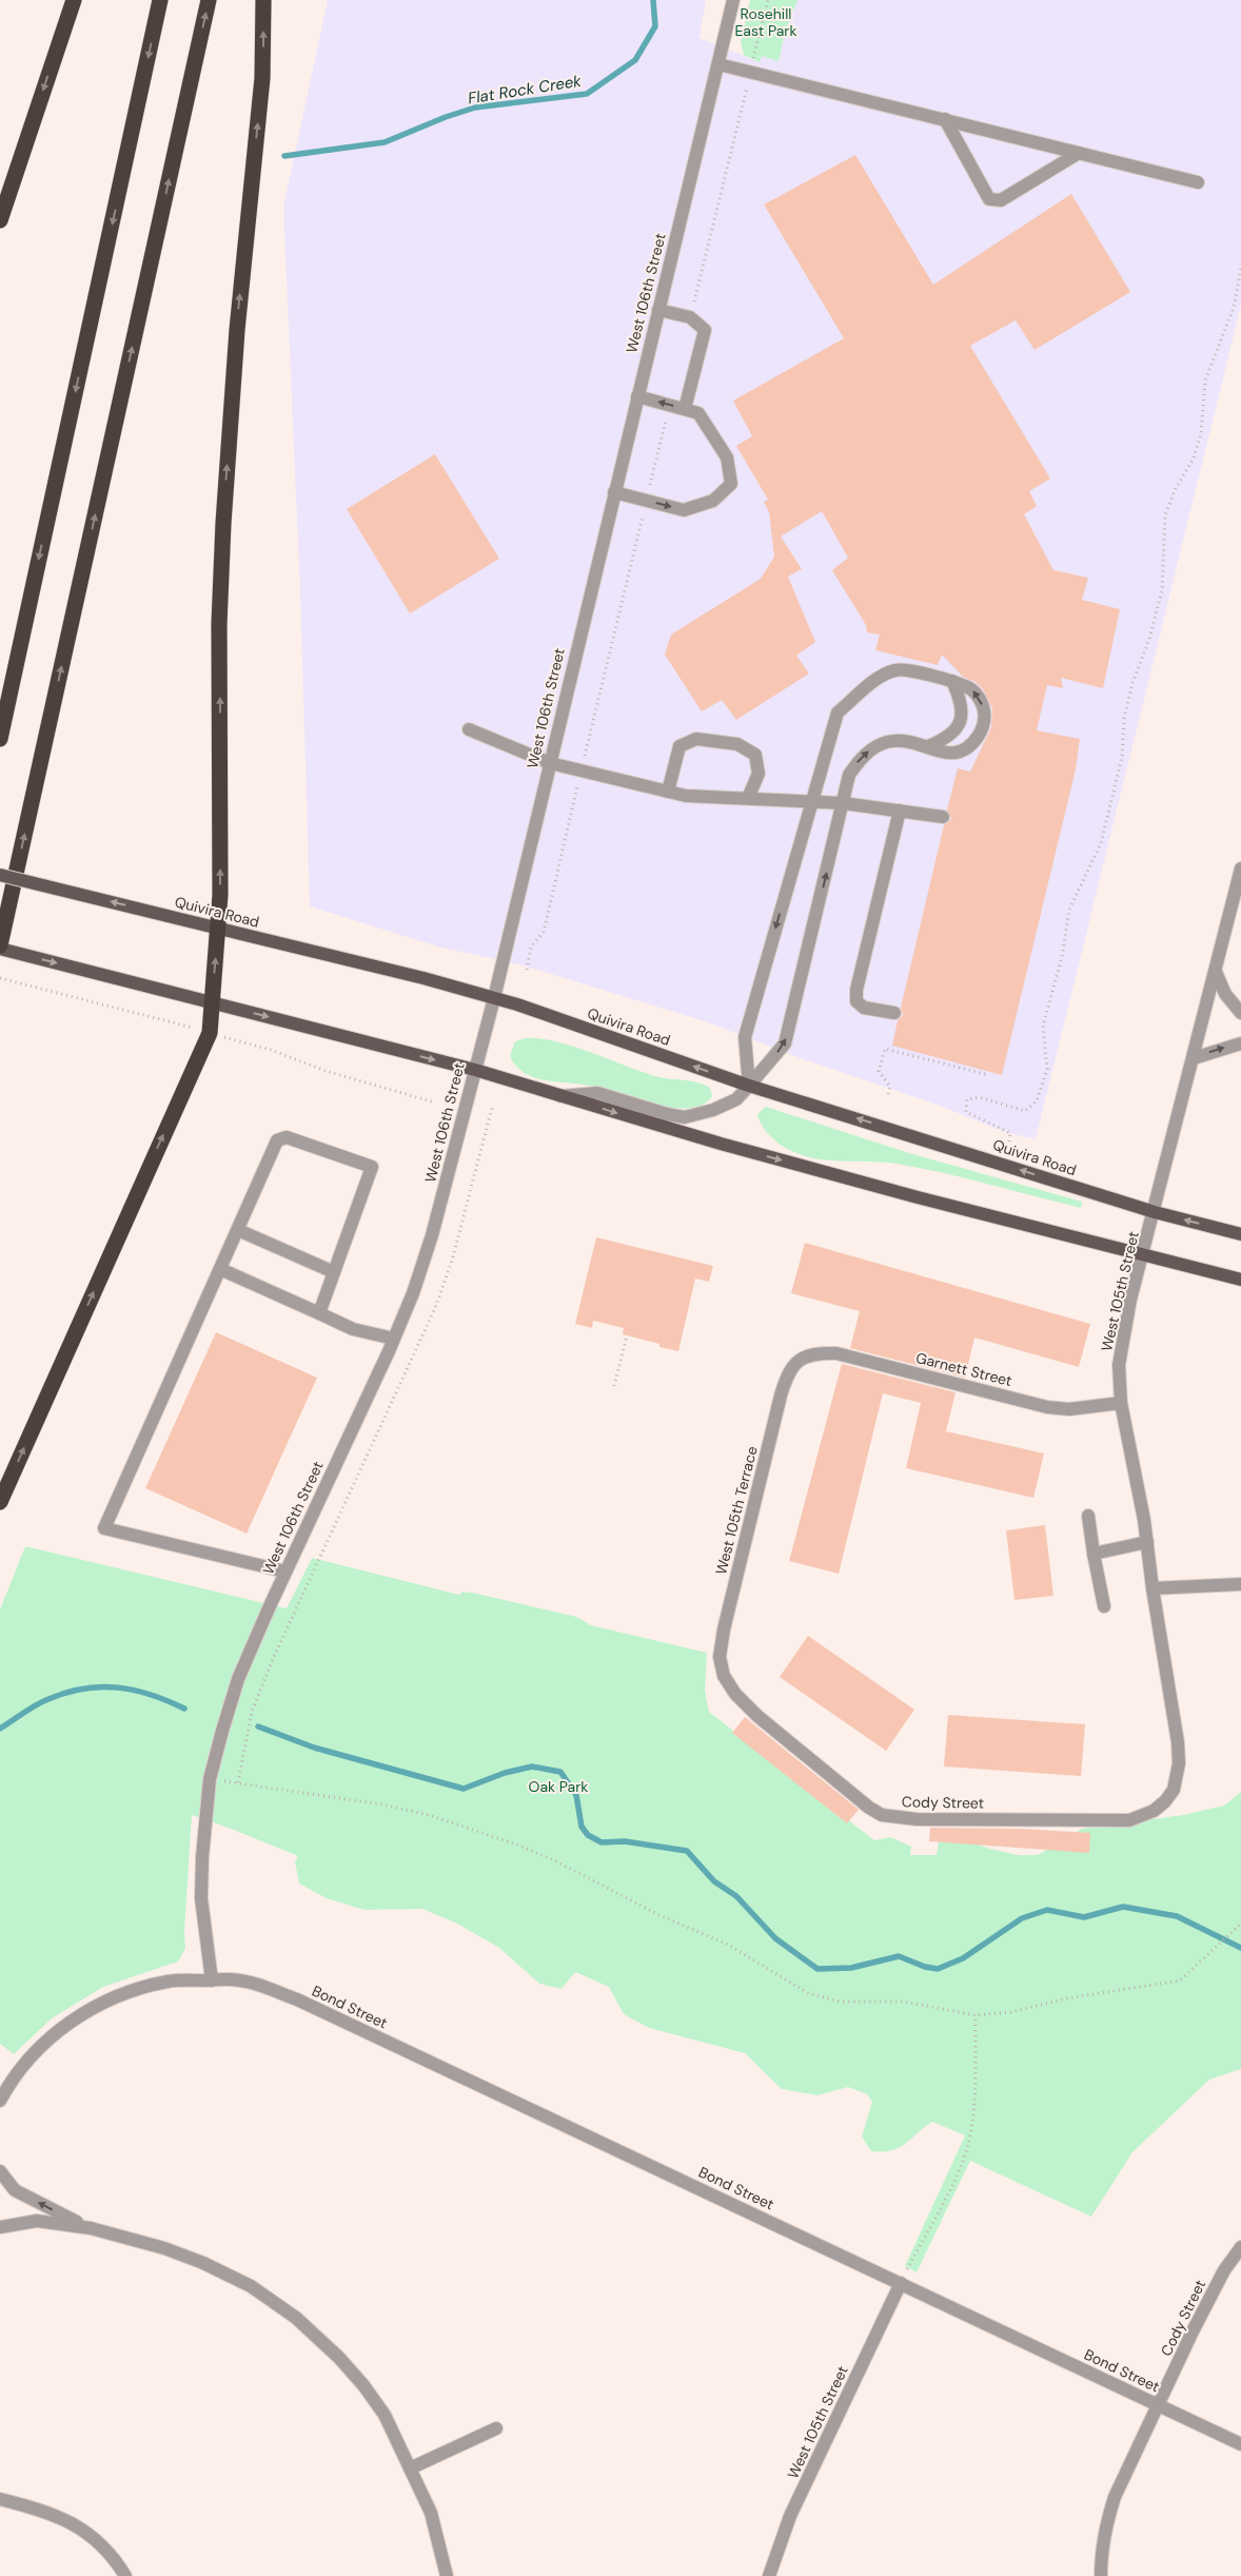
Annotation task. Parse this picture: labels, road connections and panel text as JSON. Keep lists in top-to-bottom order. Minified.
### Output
{"streets":{"main road":["Quivira Road"],"street":["West 106th Street","West 105th Street","Garnett Street","West 105th Terrace","Cody Street","Bond Street"]},"crossings":[["West 106th Street","Quivira Road"],["West 106th Street","Bond Street"],["Quivira Road","West 105th Street"],["West 105th Street","Garnett Street"],["West 105th Street","Cody Street"],["West 105th Street","Bond Street"],["Garnett Street","West 105th Terrace"],["West 105th Terrace","Cody Street"],["Cody Street","Bond Street"]],"water":["Flat Rock Creek"],"parks":["Rosehill East Park","Oak Park"]}
